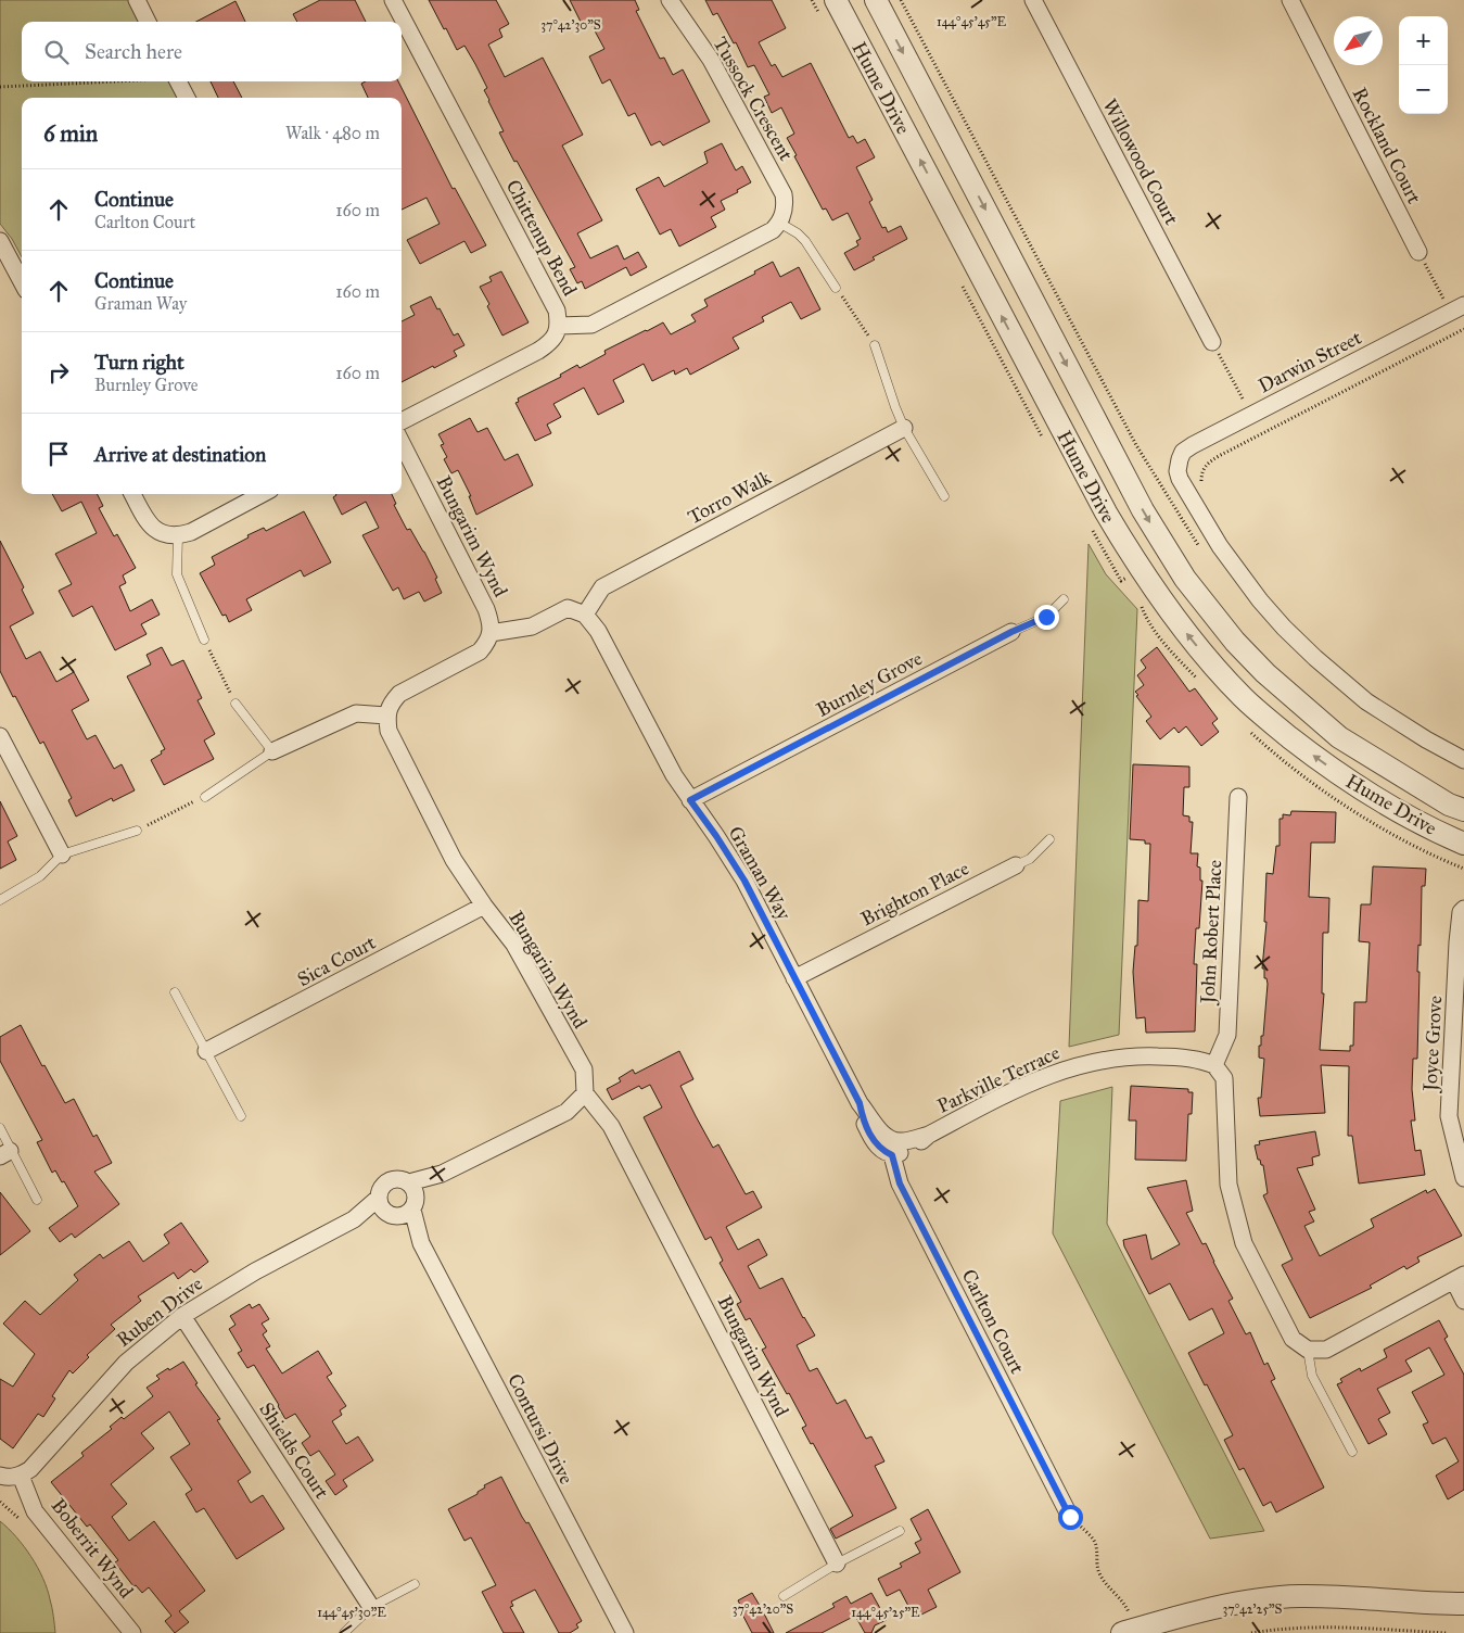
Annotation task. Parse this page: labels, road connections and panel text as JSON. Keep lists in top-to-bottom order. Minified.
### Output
{"streets":{"street":["Hume Drive","Tussock Crescent","Rockland Court","Willowood Court","Chittenup Bend","Darwin Street","Torro Walk","Bungarim Wynd","Burnley Grove","Graman Way","Brighton Place","John Robert Place","Sica Court","Joyce Grove","Parkville Terrace","Ruben Drive","Carlton Court","Contursi Drive","Shields Court","Boberrit Wynd"]},"crossings":[["Torro Walk","Graman Way"],["Bungarim Wynd","Sica Court"],["Bungarim Wynd","Ruben Drive"],["Burnley Grove","Graman Way"],["Graman Way","Brighton Place"],["Graman Way","Parkville Terrace"],["Graman Way","Carlton Court"],["John Robert Place","Parkville Terrace"],["Parkville Terrace","Carlton Court"],["Ruben Drive","Contursi Drive"],["Ruben Drive","Shields Court"],["Ruben Drive","Boberrit Wynd"]],"north":"bottom left","page":{"map_buttons":["+","−"],"search":"Search here","heading":["6 min","Walk · 480 m"],"list":[["Continue","Carlton Court","160 m"],["Continue","Graman Way","160 m"],["Turn right","Burnley Grove","160 m"],"Arrive at destination"]},"coordinates":["144°45'45\"E","37°42'30\"S","37°42'20\"S","37°42'25\"S","144°45'30\"E","144°45'25\"E"]}
